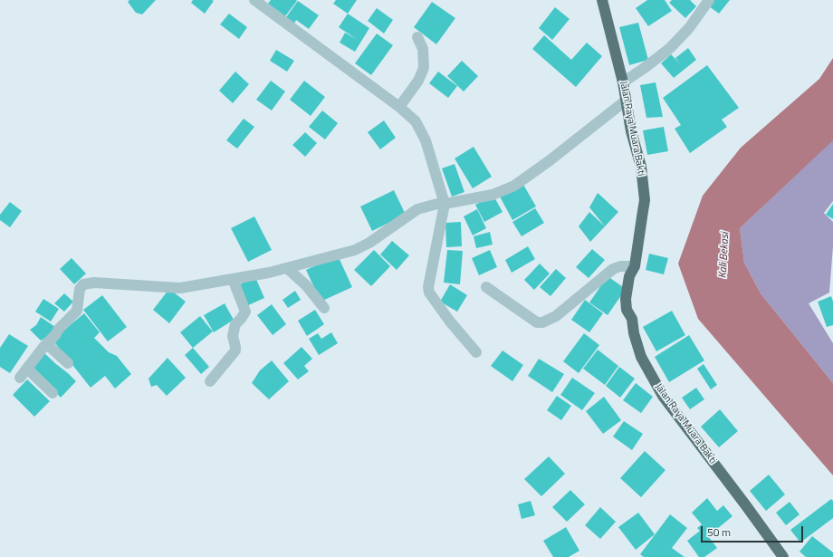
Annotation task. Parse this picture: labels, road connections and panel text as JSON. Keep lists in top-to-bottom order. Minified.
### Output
{"streets":{"main road":["Jalan Raya Muara Bakti"]},"water":["Kali Bekasi"],"scale_bar":"50 m"}
